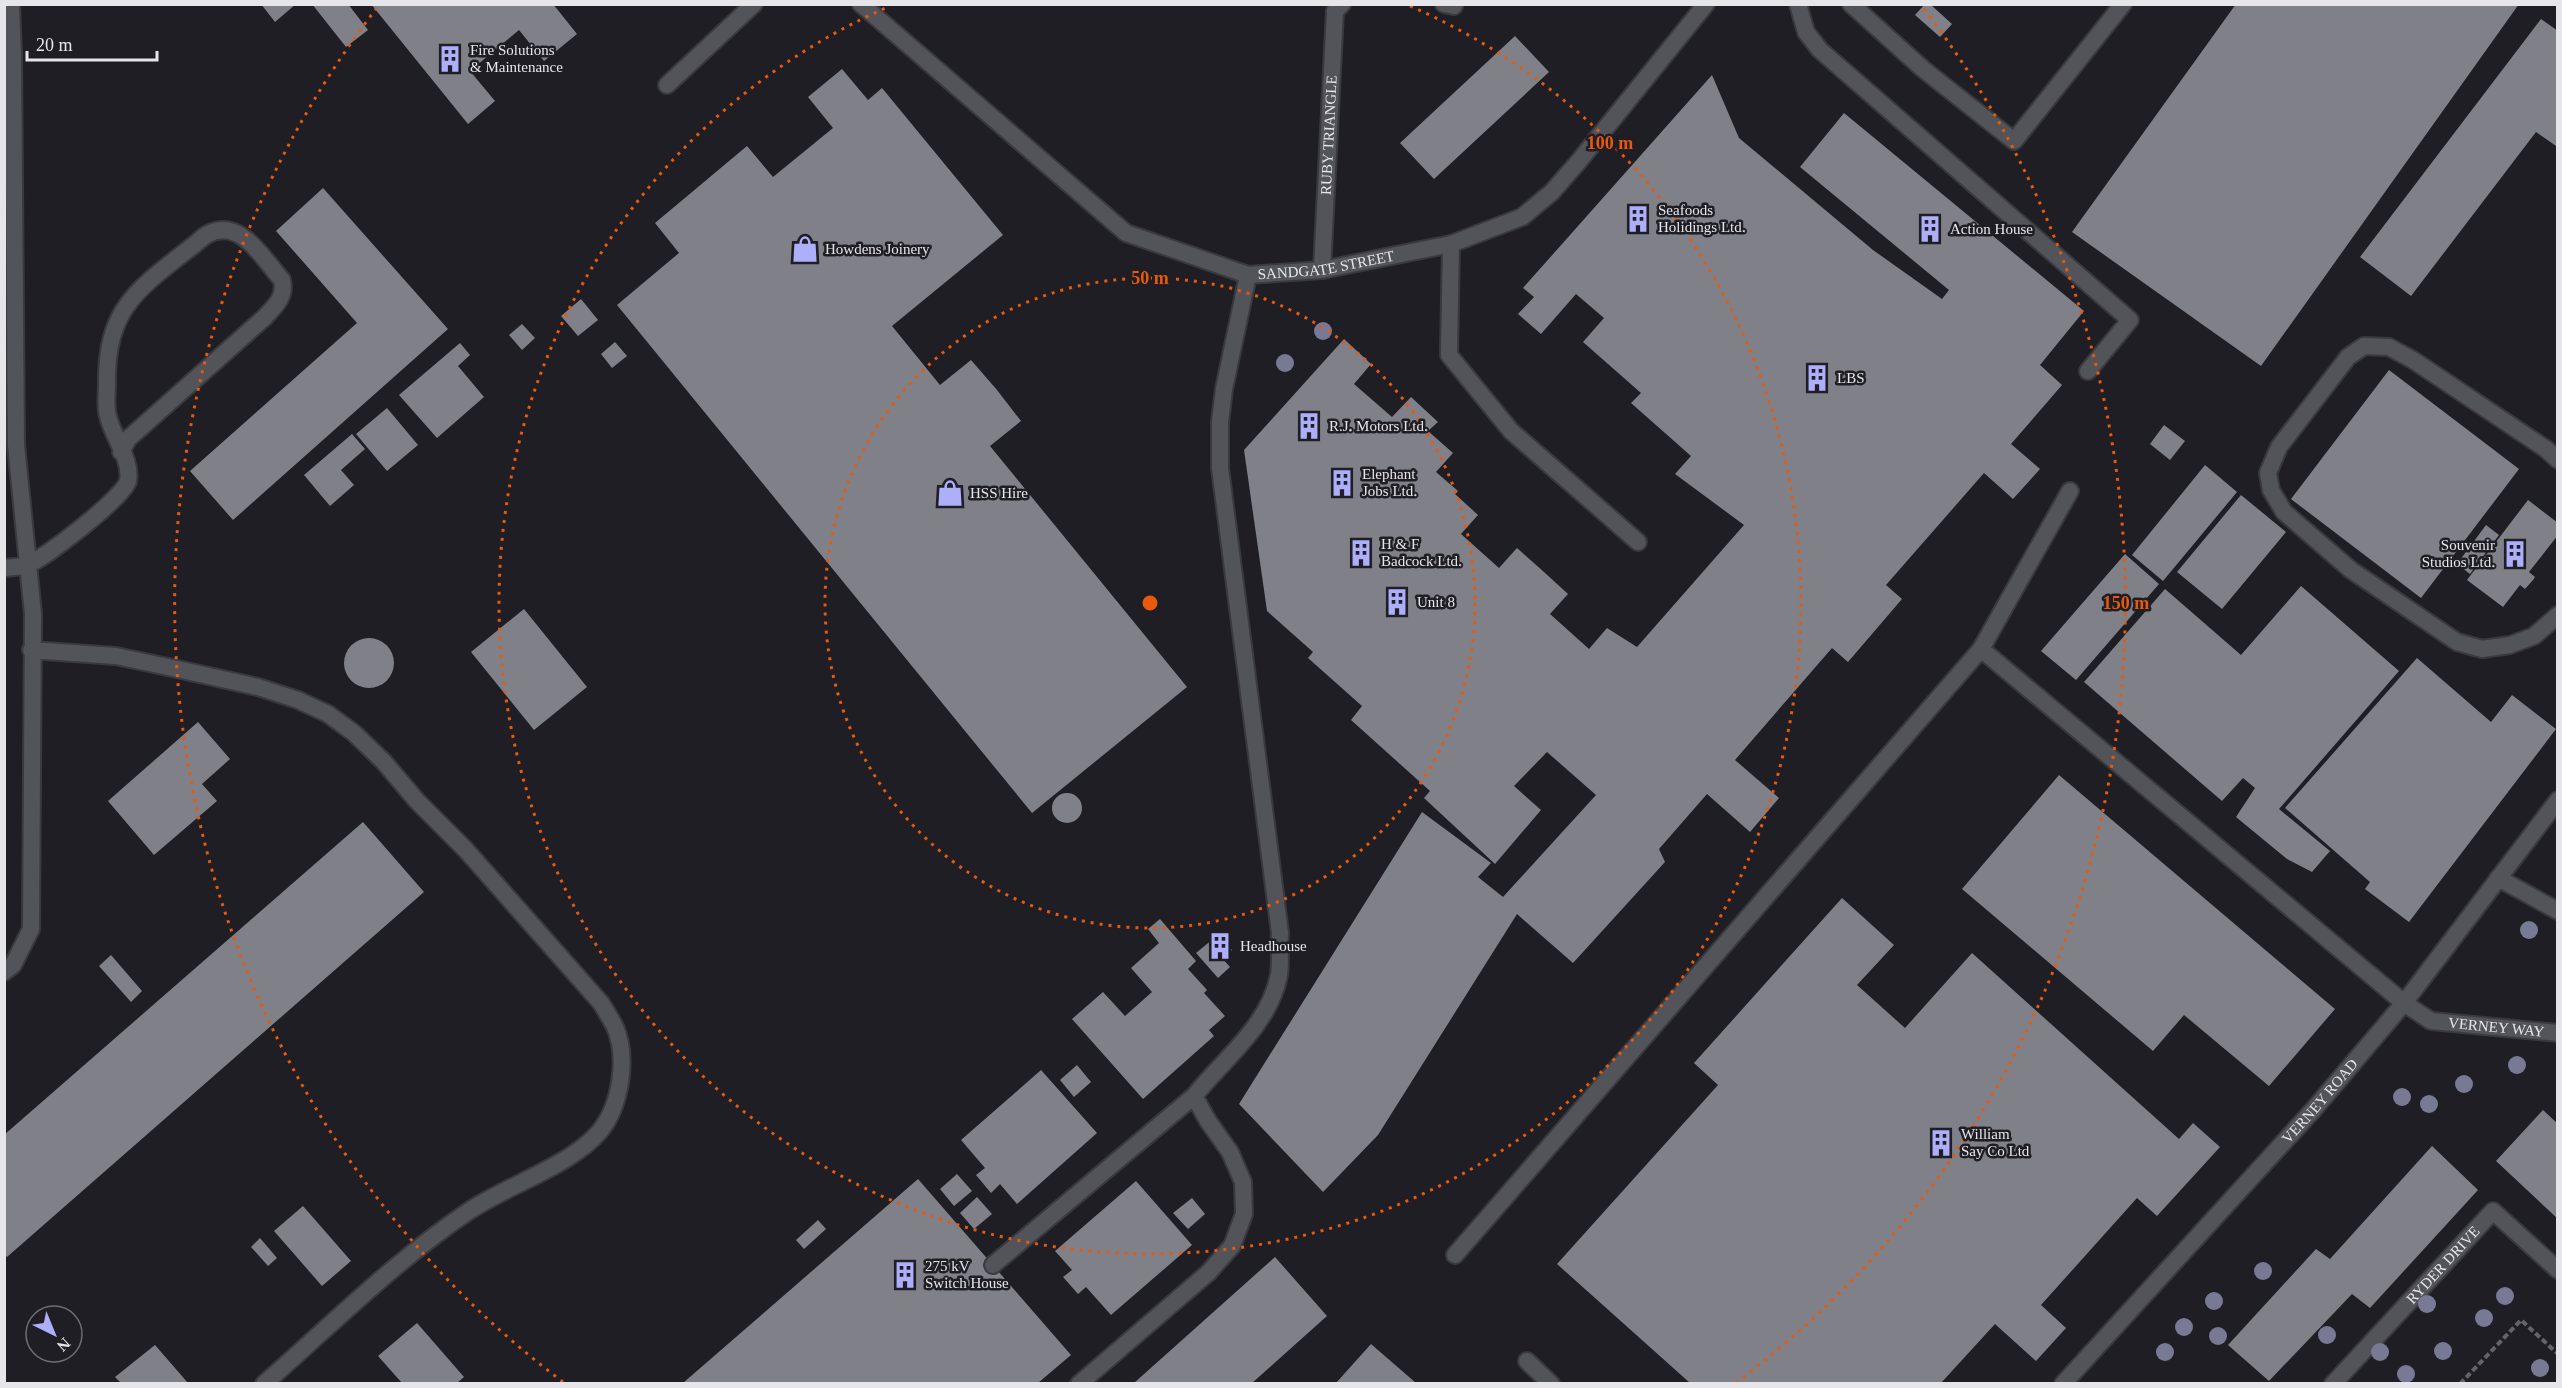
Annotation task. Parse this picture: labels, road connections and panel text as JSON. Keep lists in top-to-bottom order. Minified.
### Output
{"streets":{"street":["RUBY TRIANGLE","SANDGATE STREET","VERNEY WAY","VERNEY ROAD","RYDER DRIVE"]},"crossings":[["RUBY TRIANGLE","SANDGATE STREET"],["VERNEY WAY","VERNEY ROAD"]],"places":{"building":["Fire Solutions & Maintenance","Seafoods Holidings Ltd.","Action House","LBS","R.J. Motors Ltd.","Elephant Jobs Ltd.","H & F Badcock Ltd.","Souvenir Studios Ltd.","Unit 8","Headhouse","William Say Co Ltd","275 kV Switch House"],"shop":["Howdens Joinery","HSS Hire"]},"scale_bar":"20 m","north":"bottom right","rings":["100 m","50 m","150 m"]}
